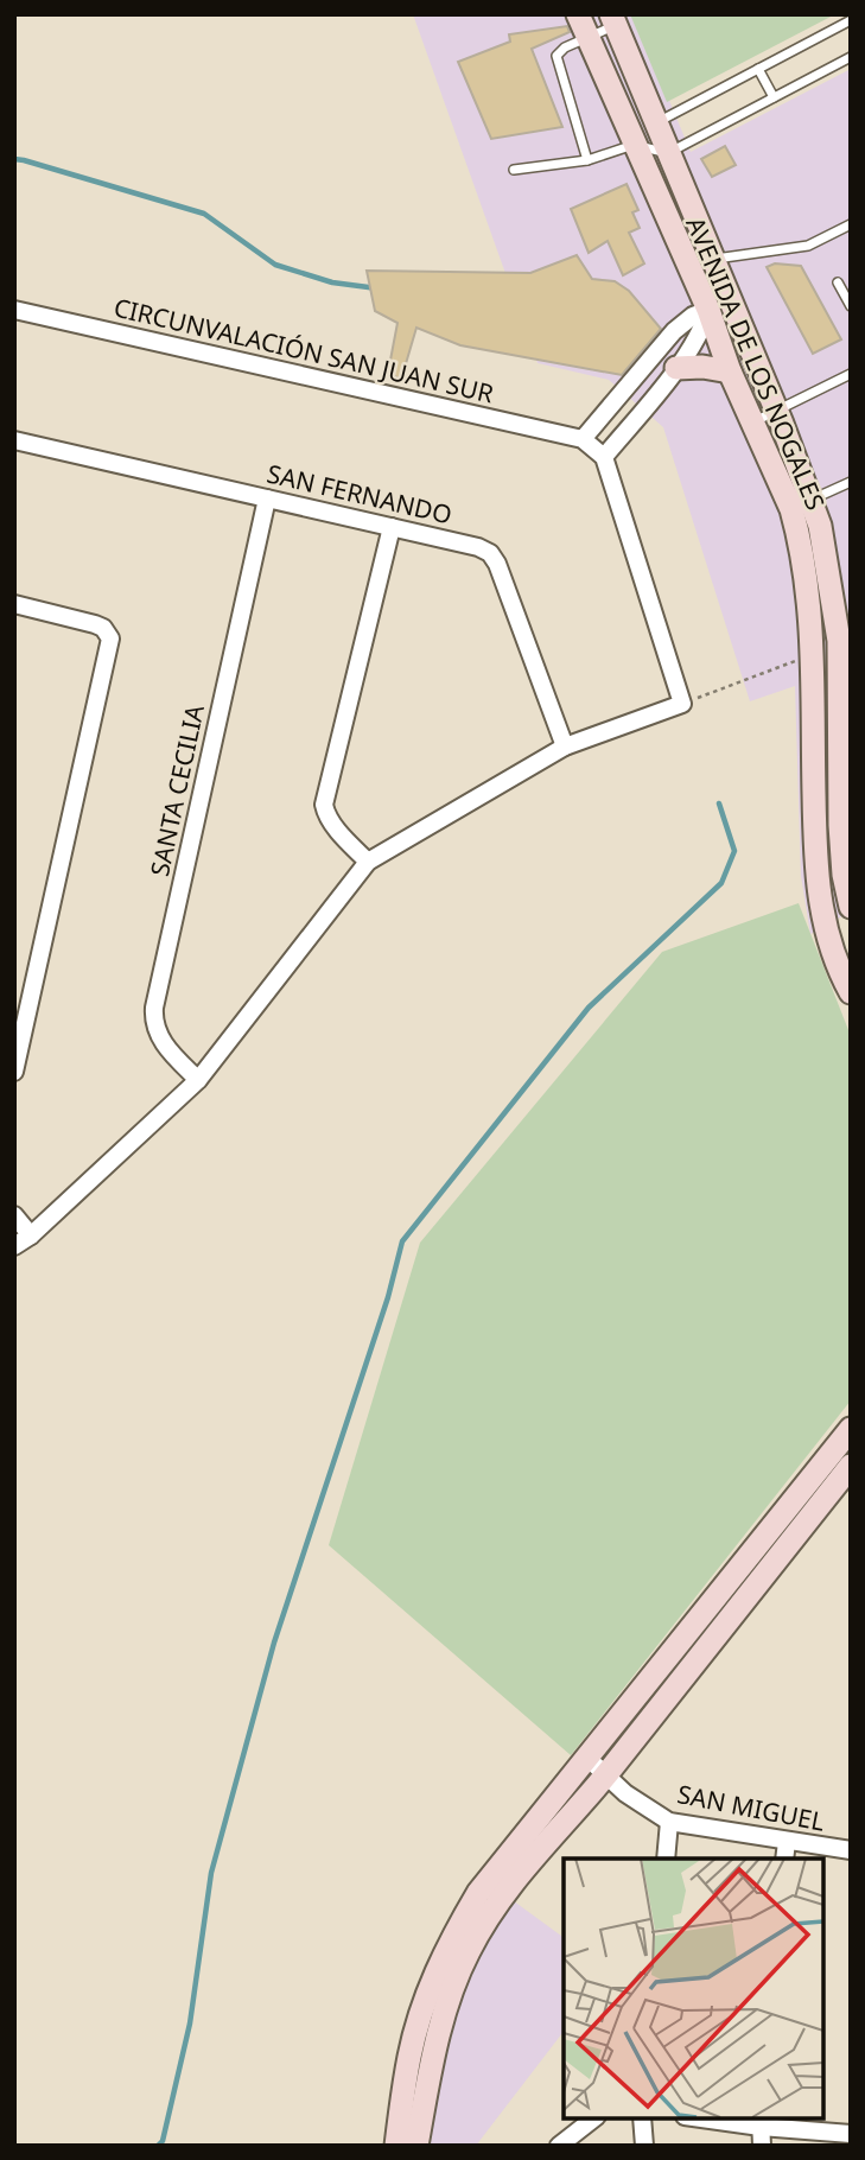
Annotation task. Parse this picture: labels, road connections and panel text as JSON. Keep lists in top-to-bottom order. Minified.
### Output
{"streets":{"main road":["AVENIDA DE LOS NOGALES"],"street":["CIRCUNVALACIÓN SAN JUAN SUR","SAN FERNANDO","SANTA CECILIA","SAN MIGUEL"]},"crossings":[["SAN FERNANDO","SANTA CECILIA"]]}
